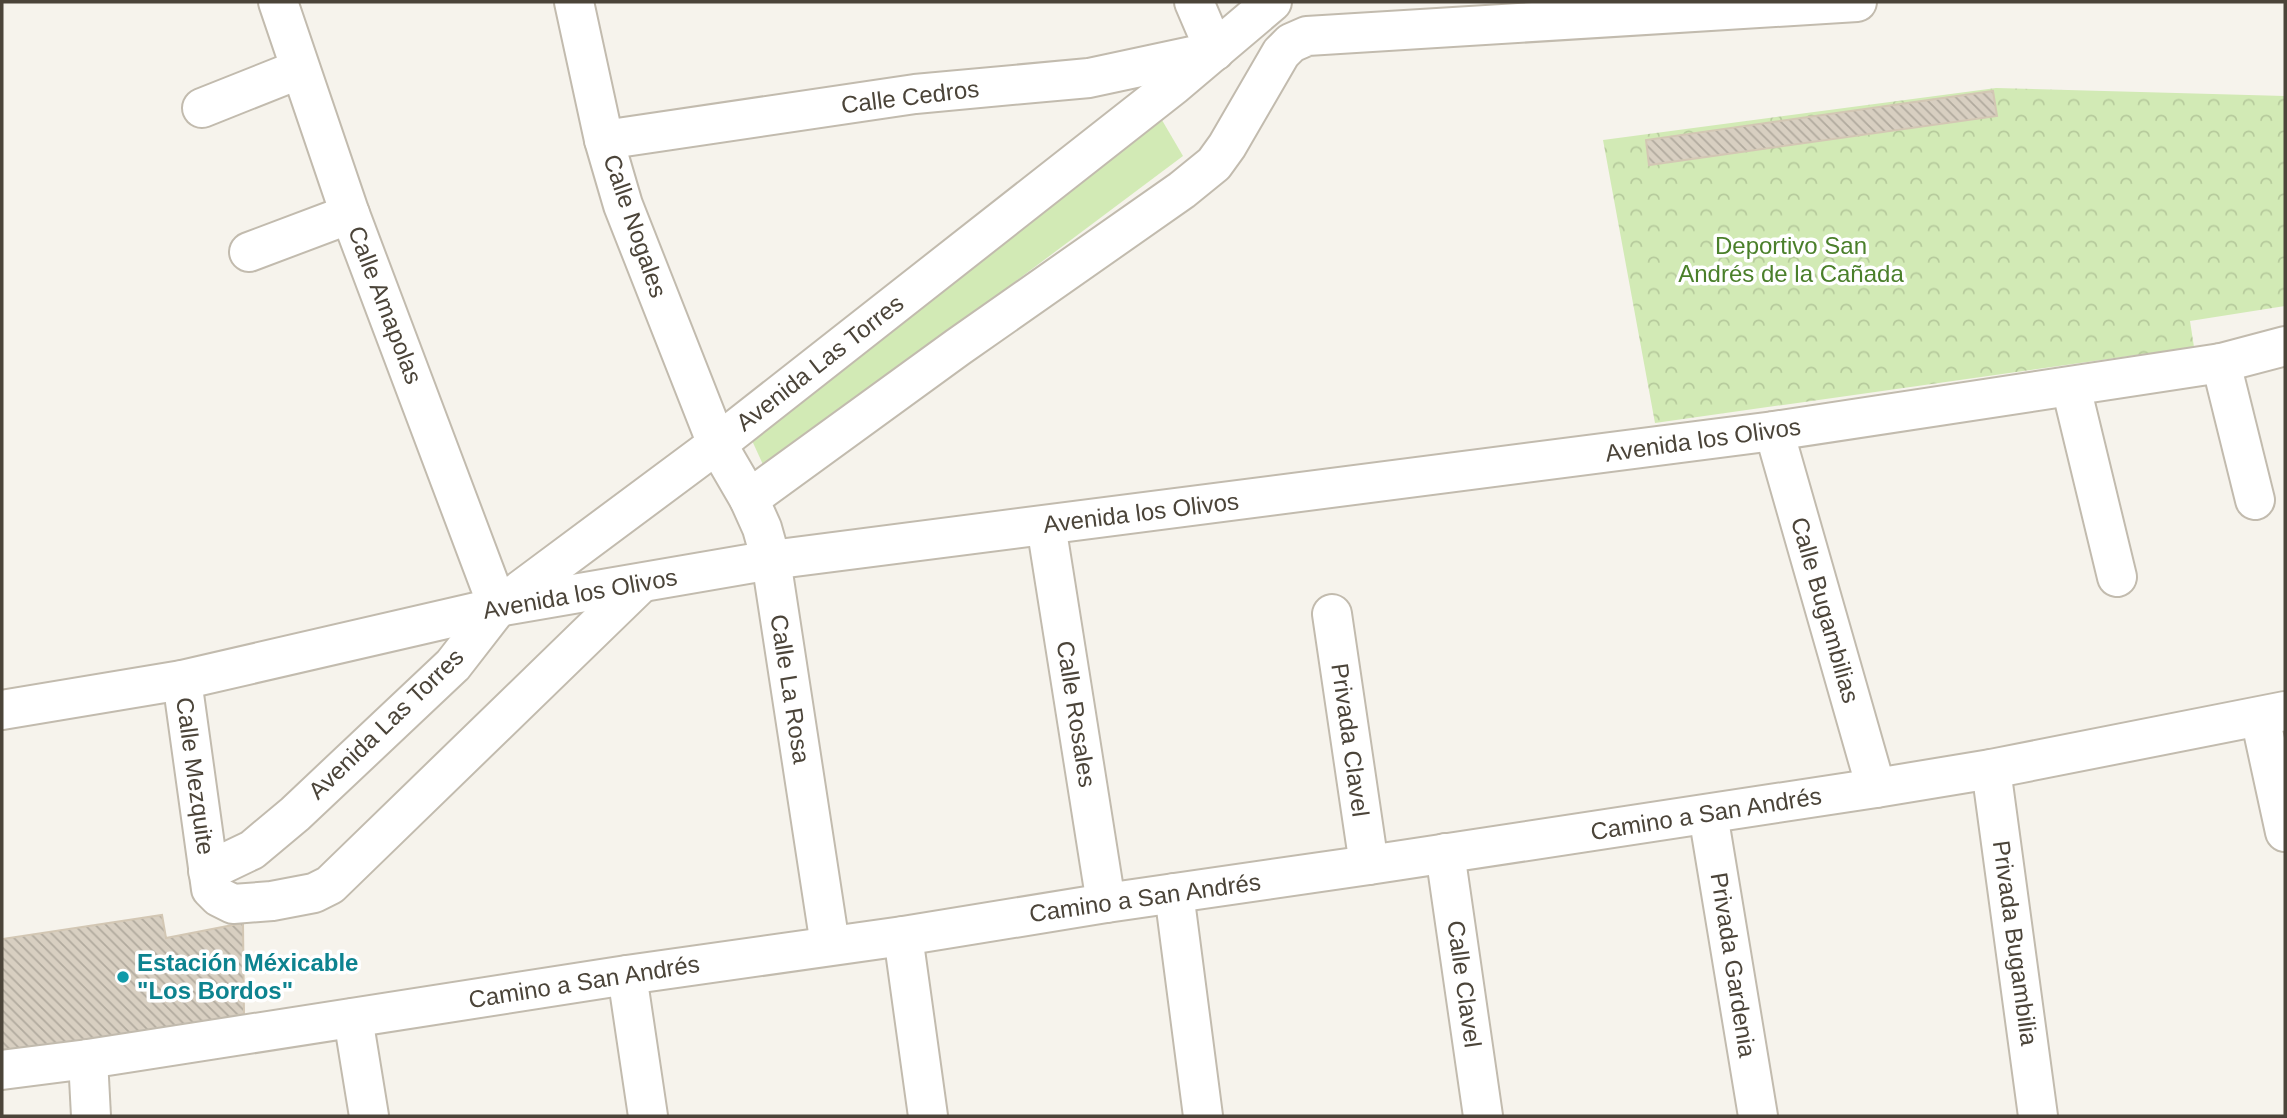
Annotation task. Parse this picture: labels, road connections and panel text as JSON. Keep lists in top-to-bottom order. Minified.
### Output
{"streets":{"street":["Calle Cedros","Calle Nogales","Calle Amapolas","Avenida Las Torres","Avenida los Olivos","Calle Bugambilias","Calle La Rosa","Calle Rosales","Privada Clavel","Calle Mezquite","Camino a San Andrés","Privada Bugambilia","Privada Gardenia","Calle Clavel"]},"crossings":[["Calle Cedros","Calle Nogales"],["Calle Cedros","Avenida Las Torres"],["Calle Nogales","Avenida Las Torres"],["Calle Nogales","Calle La Rosa"],["Calle Amapolas","Avenida Las Torres"],["Calle Amapolas","Avenida los Olivos"],["Avenida Las Torres","Avenida los Olivos"],["Avenida Las Torres","Calle La Rosa"],["Avenida Las Torres","Calle Mezquite"],["Avenida los Olivos","Calle Bugambilias"],["Avenida los Olivos","Calle La Rosa"],["Avenida los Olivos","Calle Rosales"],["Avenida los Olivos","Calle Mezquite"],["Calle Bugambilias","Camino a San Andrés"],["Calle La Rosa","Camino a San Andrés"],["Calle Rosales","Camino a San Andrés"],["Privada Clavel","Camino a San Andrés"],["Camino a San Andrés","Privada Bugambilia"],["Camino a San Andrés","Privada Gardenia"],["Camino a San Andrés","Calle Clavel"]],"parks":["Deportivo San Andrés de la Cañada"],"places":["Estación Méxicable \"Los Bordos\""]}
